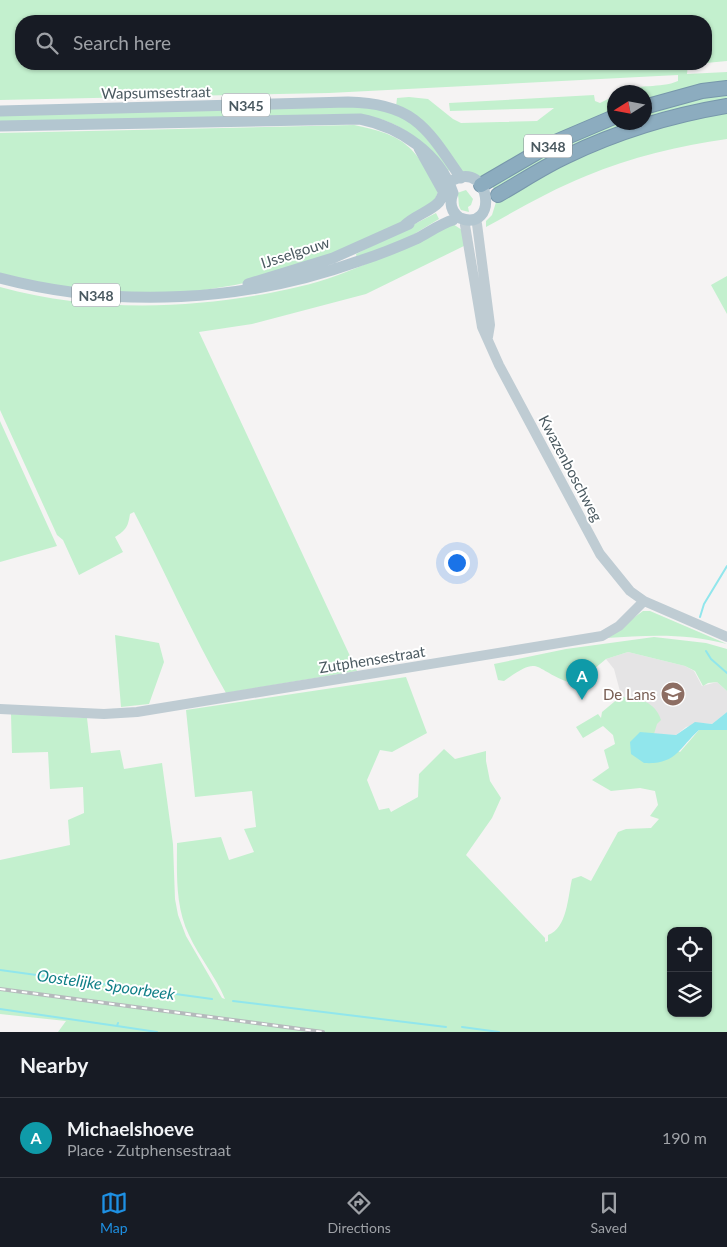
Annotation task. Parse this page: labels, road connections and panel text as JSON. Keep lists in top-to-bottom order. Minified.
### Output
{"streets":{"highway":["N348"],"main road":["Wapsumsestraat","N345","IJsselgouw"],"street":["Kwazenboschweg","Zutphensestraat"]},"crossings":[["Wapsumsestraat","IJsselgouw"],["N345","IJsselgouw"],["Kwazenboschweg","Zutphensestraat"]],"water":["Oostelijke Spoorbeek"],"places":{"school or university":["De Lans"]},"north":"left","page":{"search":"Search here","pins":"A","heading":"Nearby","list":[{"mark":"A","name":"Michaelshoeve","note":"Place · Zutphensestraat","value":"190 m"}],"nav":["Map","Directions","Saved"]}}
